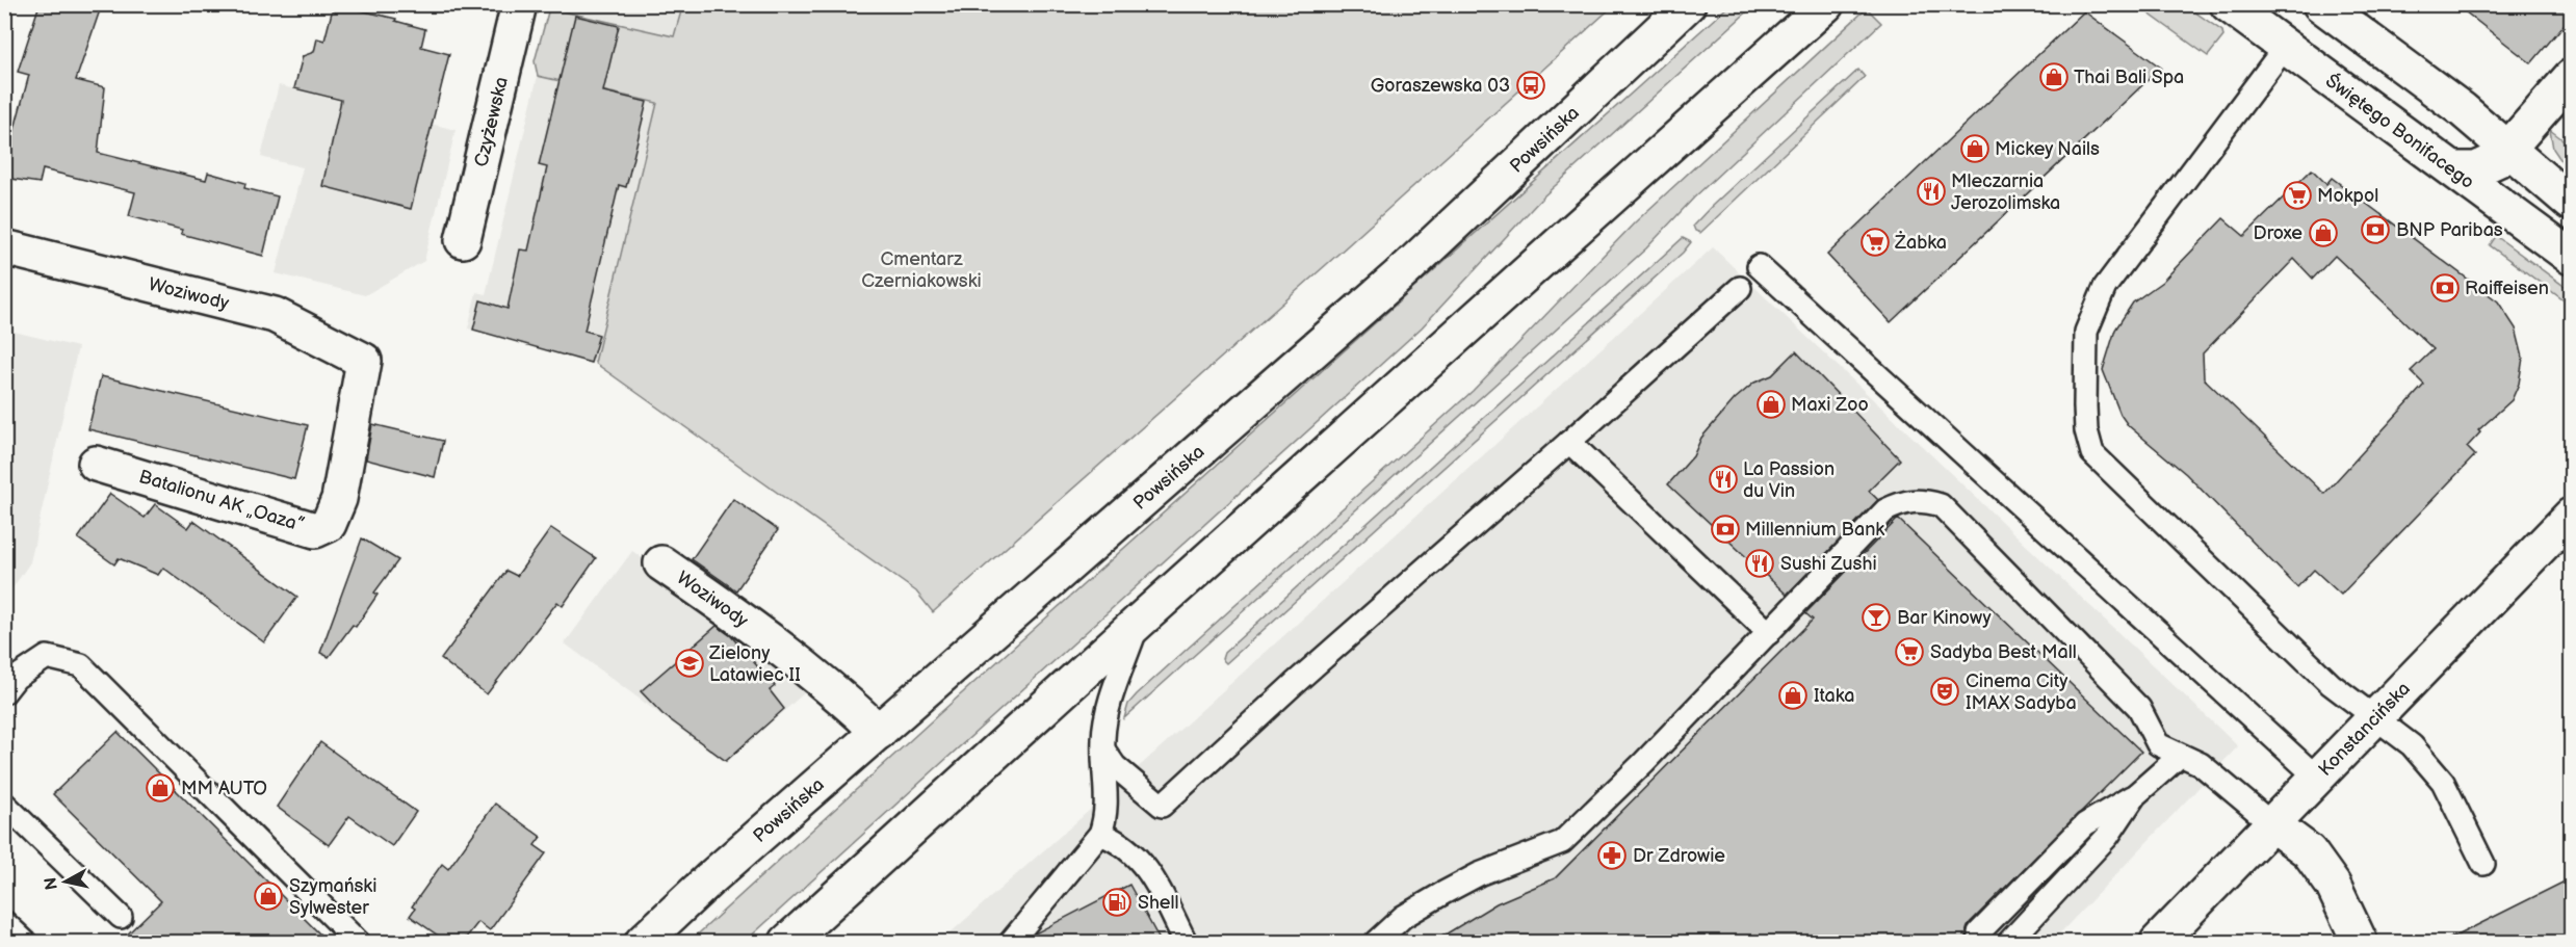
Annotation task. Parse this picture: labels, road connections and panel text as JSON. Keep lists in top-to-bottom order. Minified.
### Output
{"streets":{"street":["Czyżewska","Świętego Bonifacego","Powsińska","Woziwody","Batalionu AK „Oaza”","Konstancińska"]},"crossings":[["Powsińska","Woziwody"],["Woziwody","Batalionu AK „Oaza”"]],"parks":["Cmentarz Czerniakowski"],"places":{"shop":["Thai Bali Spa","Mickey Nails","Droxe","Maxi Zoo","Itaka","MM AUTO","Szymański Sylwester"],"bus stop":["Goraszewska 03"],"restaurant":["Mleczarnia Jerozolimska","La Passion du Vin","Sushi Zushi"],"supermarket":["Mokpol","Żabka","Sadyba Best Mall"],"bank":["BNP Paribas","Raiffeisen","Millennium Bank"],"bar":["Bar Kinowy"],"school or university":["Zielony Latawiec II"],"theatre":["Cinema City IMAX Sadyba"],"pharmacy":["Dr Zdrowie"],"fuel station":["Shell"]},"north":"left"}
